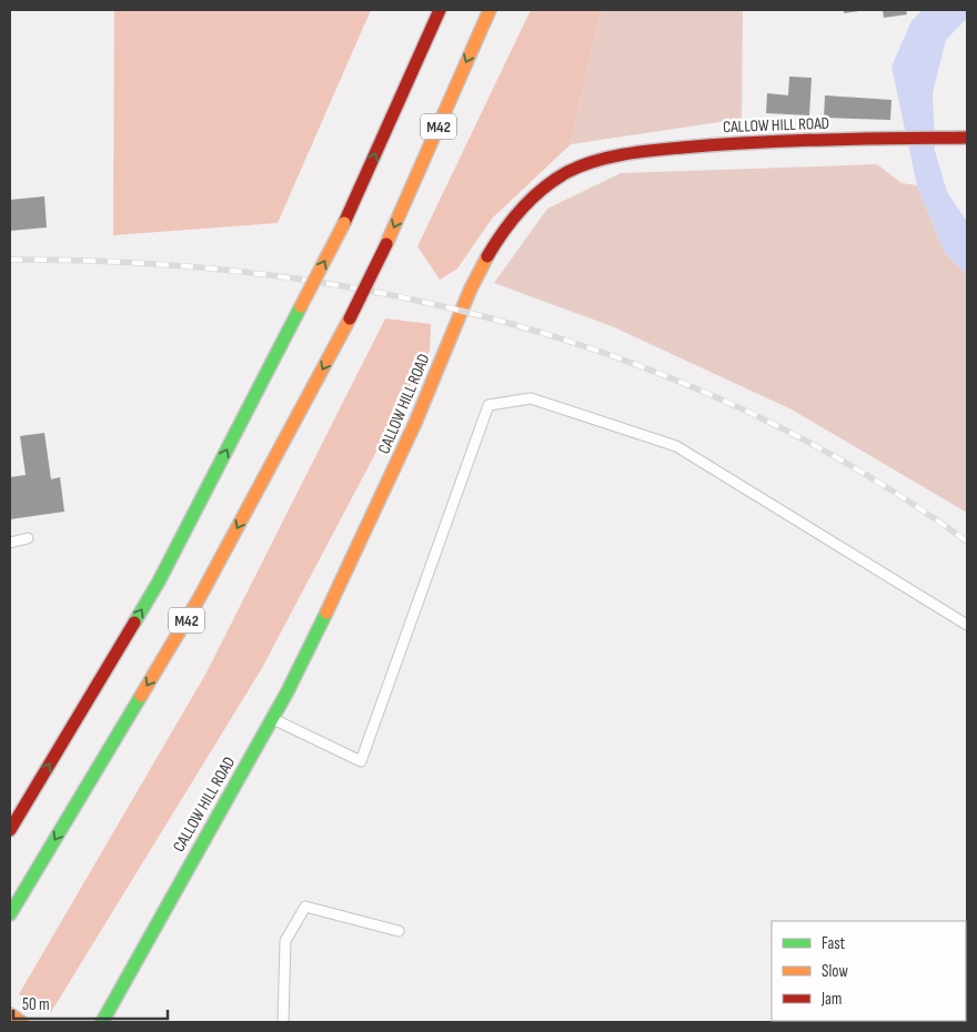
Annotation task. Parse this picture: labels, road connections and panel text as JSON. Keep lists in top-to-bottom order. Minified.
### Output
{"streets":{"main road":["CALLOW HILL ROAD","M42"]},"legend":["Fast","Slow","Jam"],"scale_bar":"50 m"}
